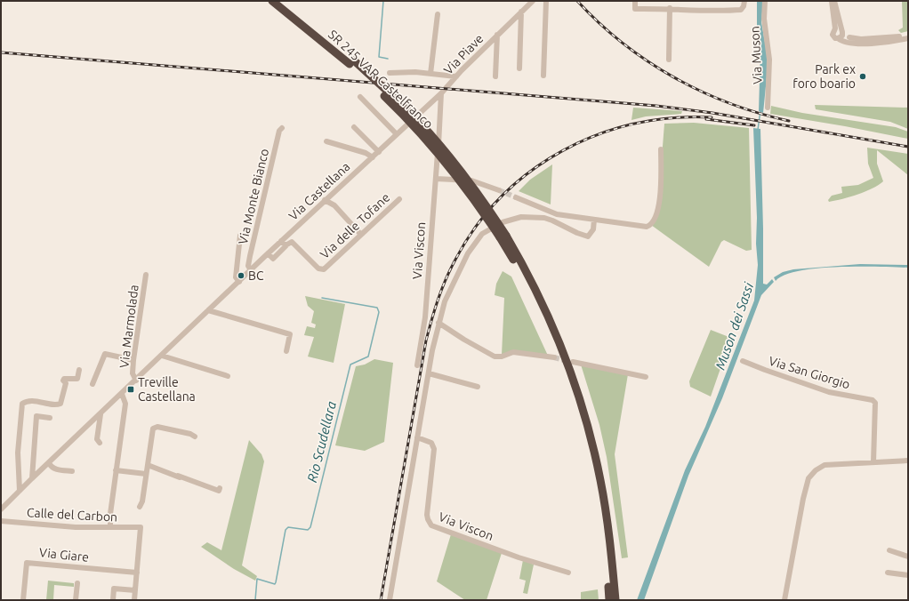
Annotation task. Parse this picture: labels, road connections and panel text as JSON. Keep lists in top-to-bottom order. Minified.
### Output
{"streets":{"highway":["SR 245 VAR Castelfranco"],"street":["Via Piave","Via Muson","Via Castellana","Via Monte Bianco","Via delle Tofane","Via Viscon","Via Marmolada","Via San Giorgio","Calle del Carbon","Via Giare"]},"crossings":[["Via Piave","Via Castellana"],["Via Castellana","Via Monte Bianco"],["Via Castellana","Via delle Tofane"],["Via Castellana","Via Viscon"],["Via Castellana","Via Marmolada"],["Calle del Carbon","Via Giare"]],"water":["Muson dei Sassi","Rio Scudellara"],"places":{"other":["Park ex foro boario","BC"],"transit":["Treville Castellana"]}}
